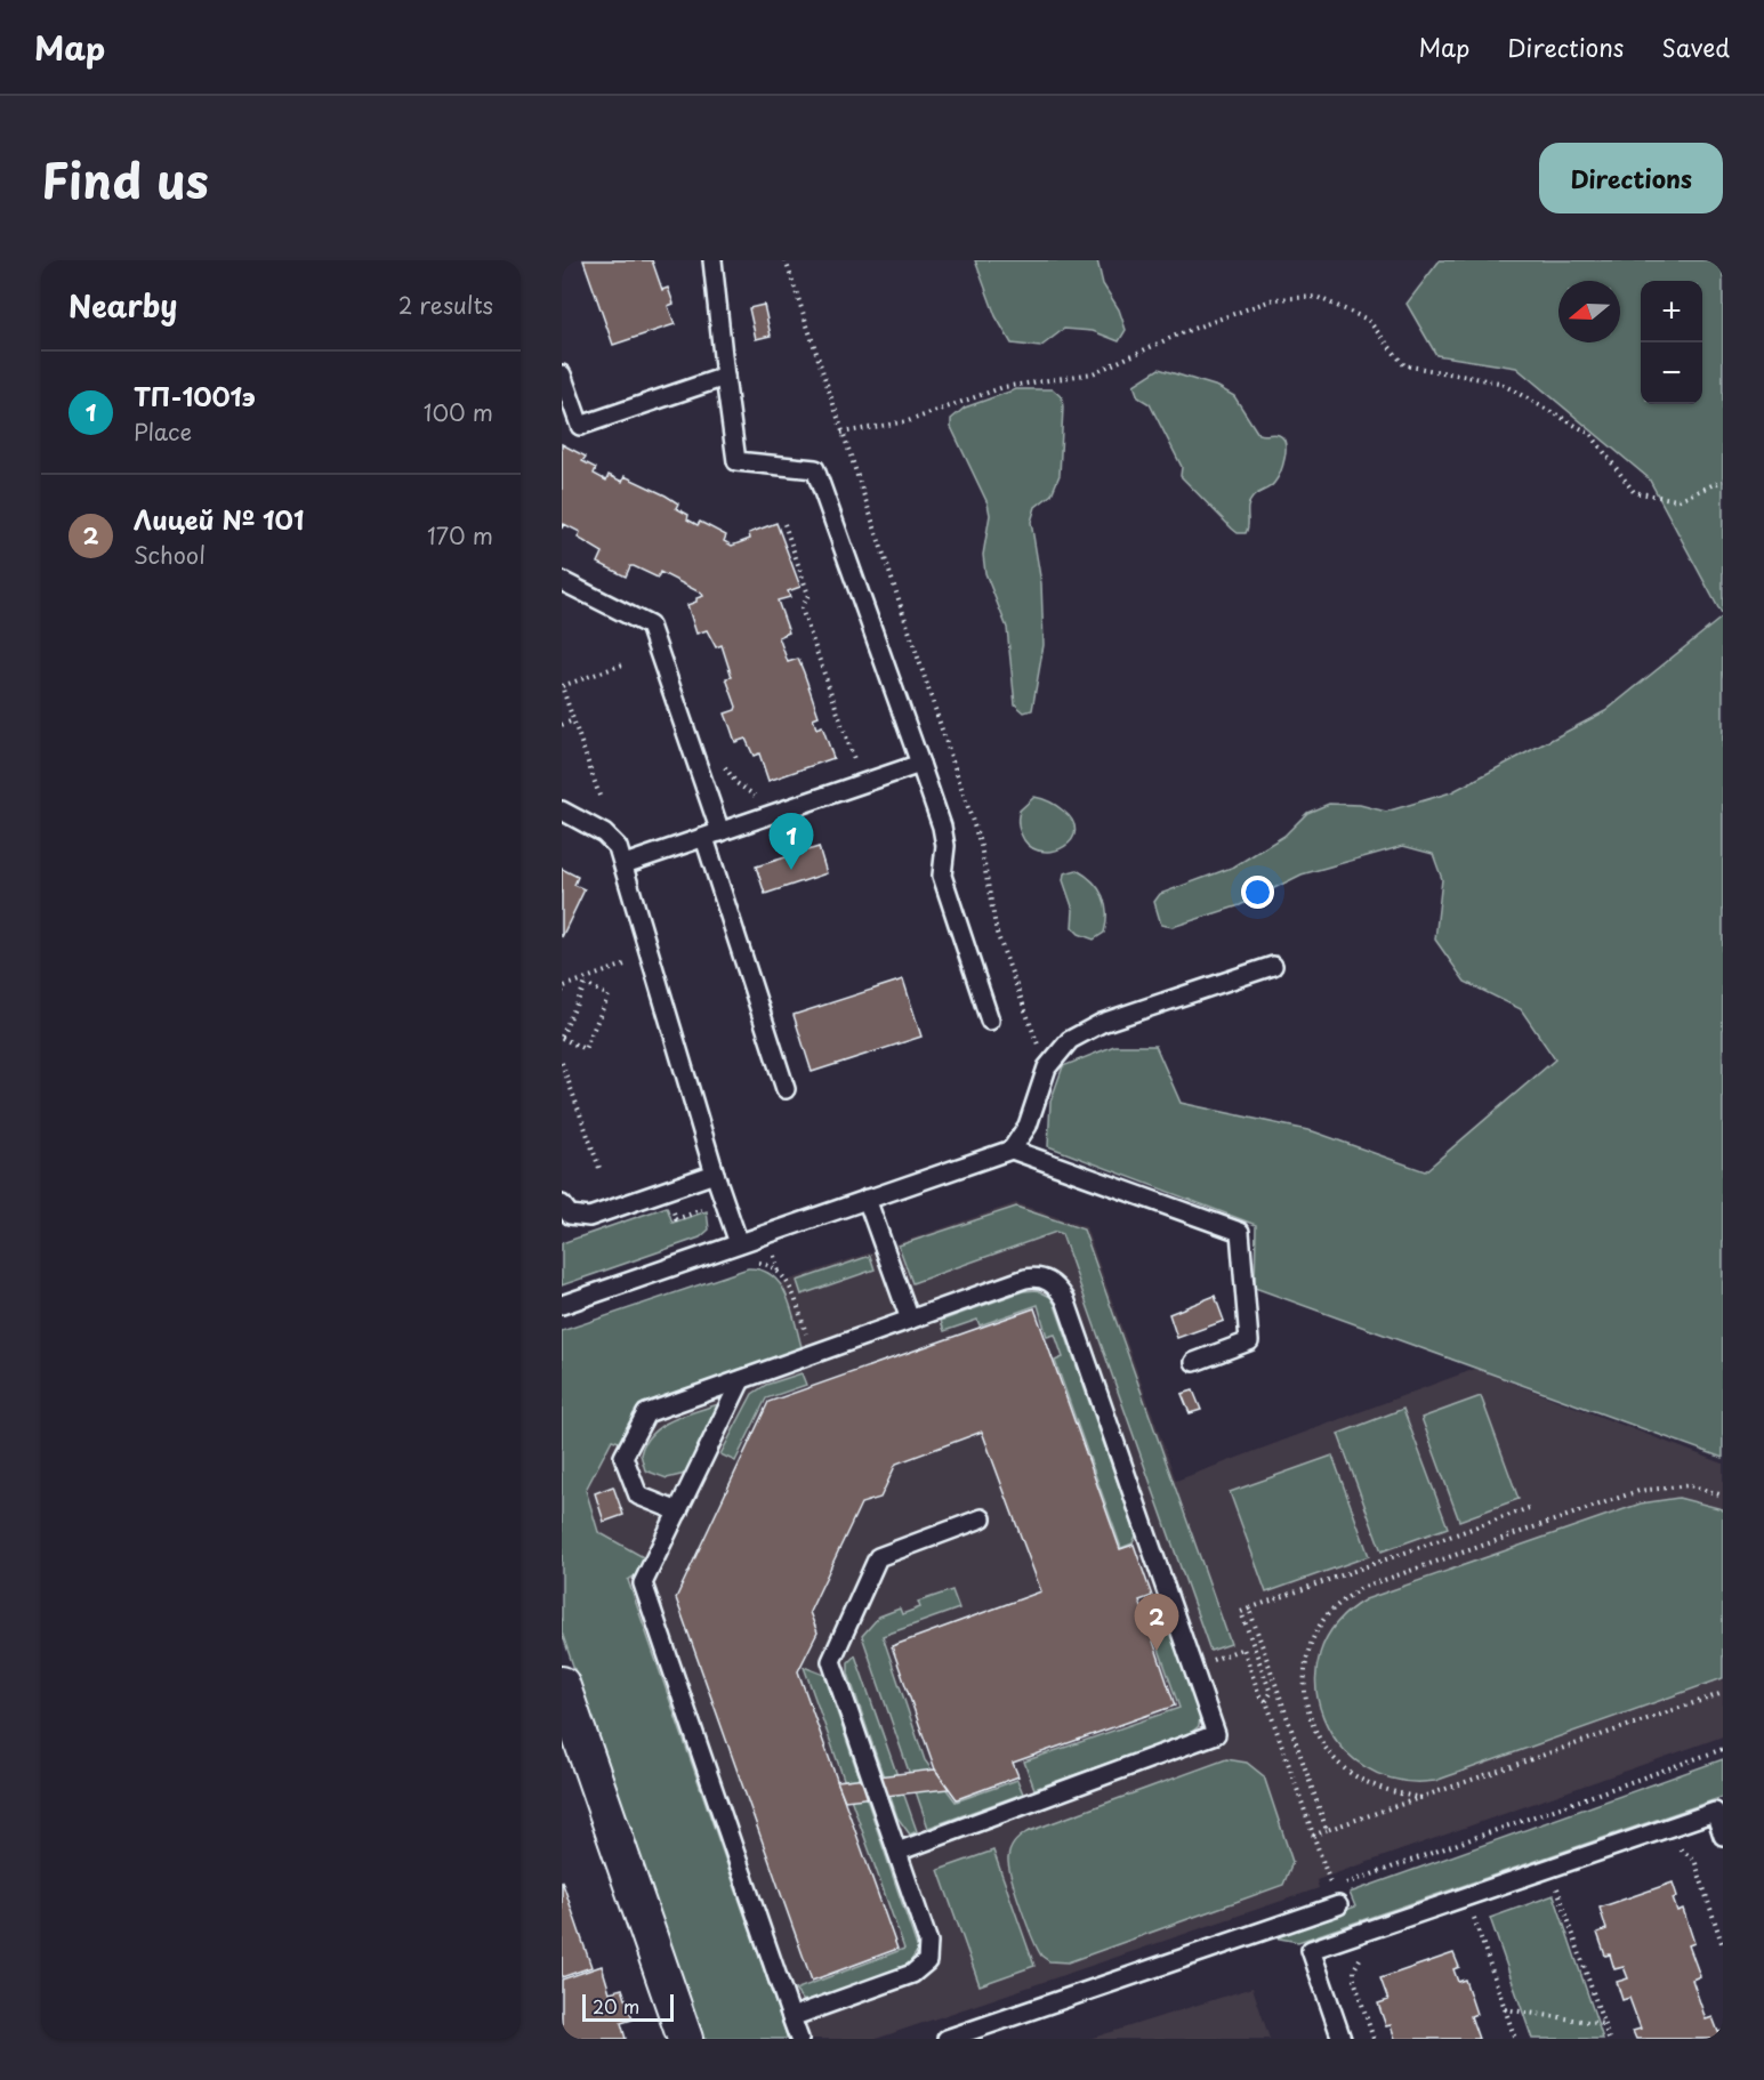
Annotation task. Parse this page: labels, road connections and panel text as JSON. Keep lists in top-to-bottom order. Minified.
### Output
{"scale_bar":"20 m","north":"left","page":{"header":"Map","nav":["Map","Directions","Saved"],"title":"Find us","buttons":"Directions","heading":["Nearby","2 results"],"map_buttons":["+","−"],"list":[{"mark":"1","name":"ТП-1001э","note":"Place","value":"100 m"},{"mark":"2","name":"Лицей № 101","note":"School","value":"170 m"}],"pins":["1","2"],"scale":"20 m"}}
